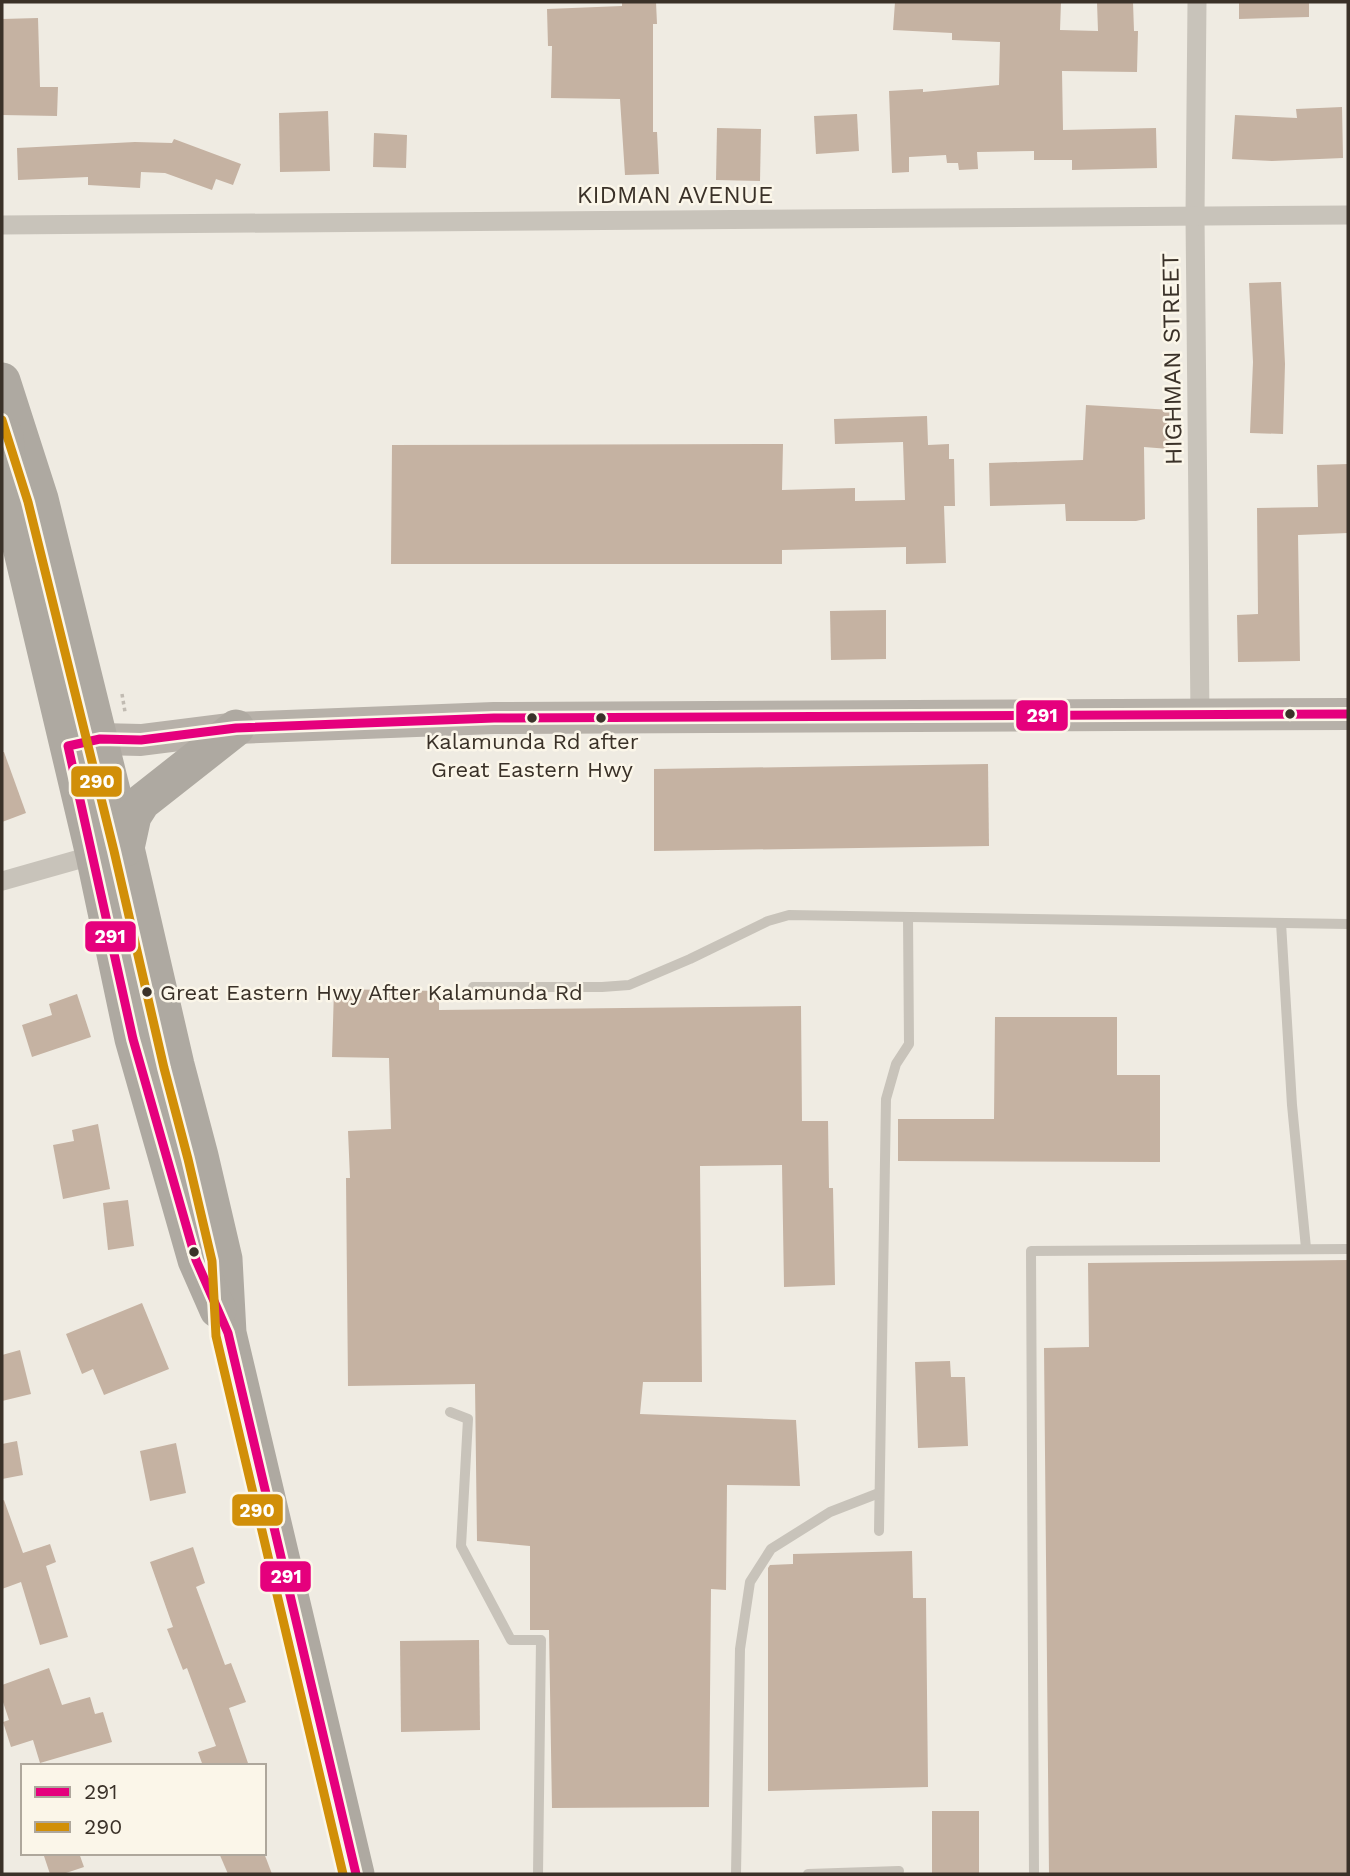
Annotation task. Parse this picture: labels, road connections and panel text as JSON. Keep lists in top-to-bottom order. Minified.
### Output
{"streets":{"street":["KIDMAN AVENUE","HIGHMAN STREET"]},"crossings":[["KIDMAN AVENUE","HIGHMAN STREET"]],"places":["Kalamunda Rd after Great Eastern Hwy","Great Eastern Hwy After Kalamunda Rd"],"lines":["transit line 290","transit line 291"],"legend":["291","290"]}
